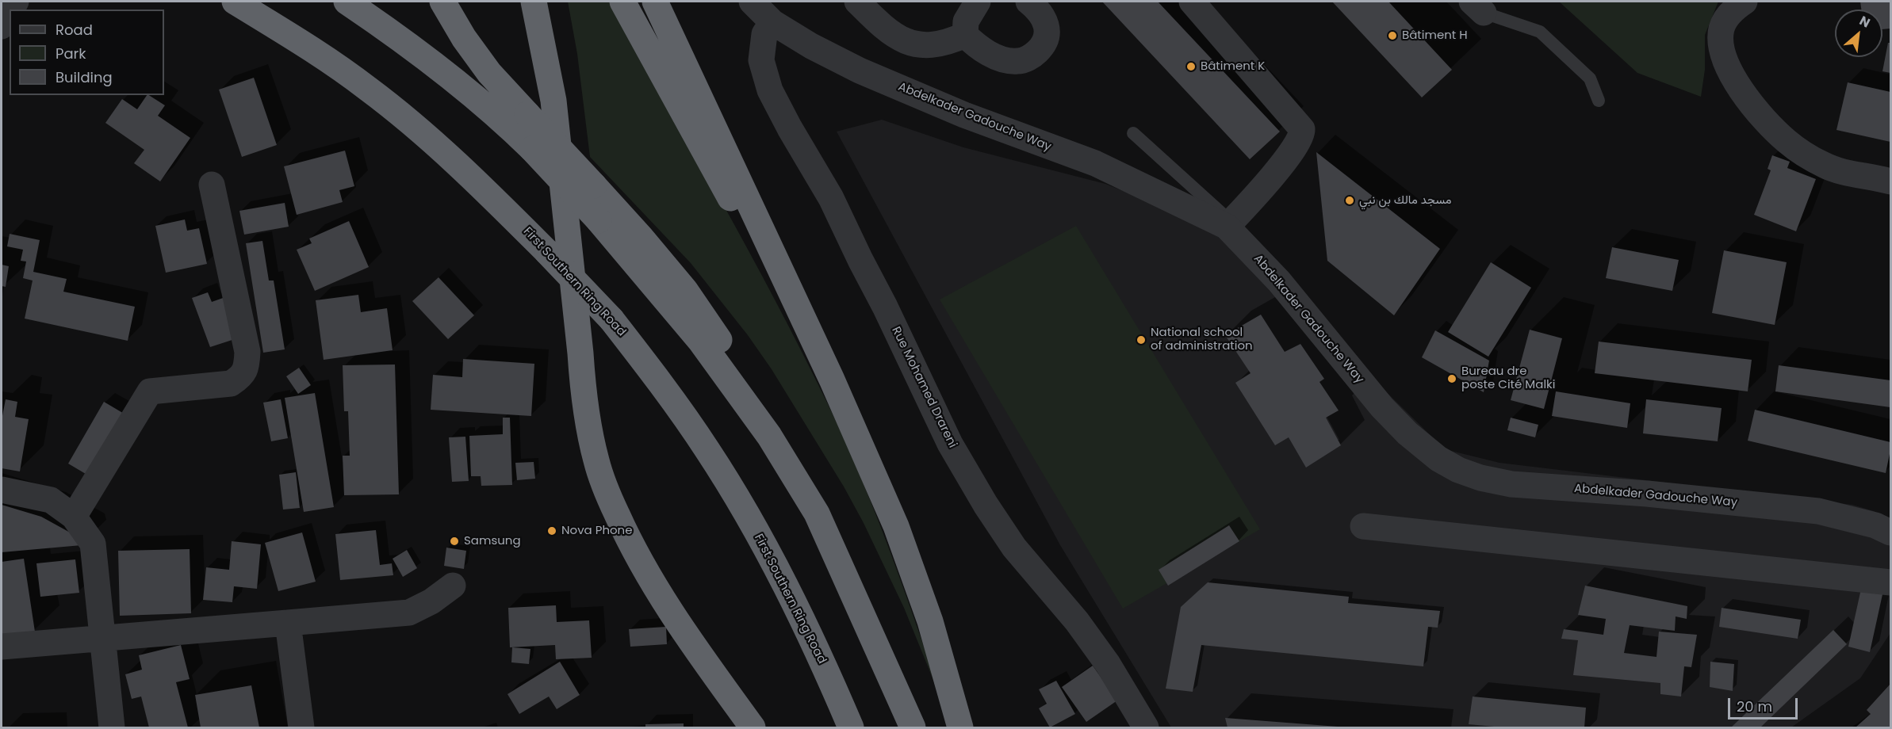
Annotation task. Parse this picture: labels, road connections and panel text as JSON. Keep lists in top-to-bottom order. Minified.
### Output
{"streets":{"highway":["First Southern Ring Road"],"street":["Abdelkader Gadouche Way","Rue Mohamed Drareni"]},"crossings":[["Abdelkader Gadouche Way","Rue Mohamed Drareni"]],"places":["Bâtiment H","Bâtiment K","مسجد مالك بن نبي","National school of administration","Bureau dre poste Cité Malki","Nova Phone","Samsung"],"legend":["Road","Park","Building"],"scale_bar":"20 m","north":"top right"}
